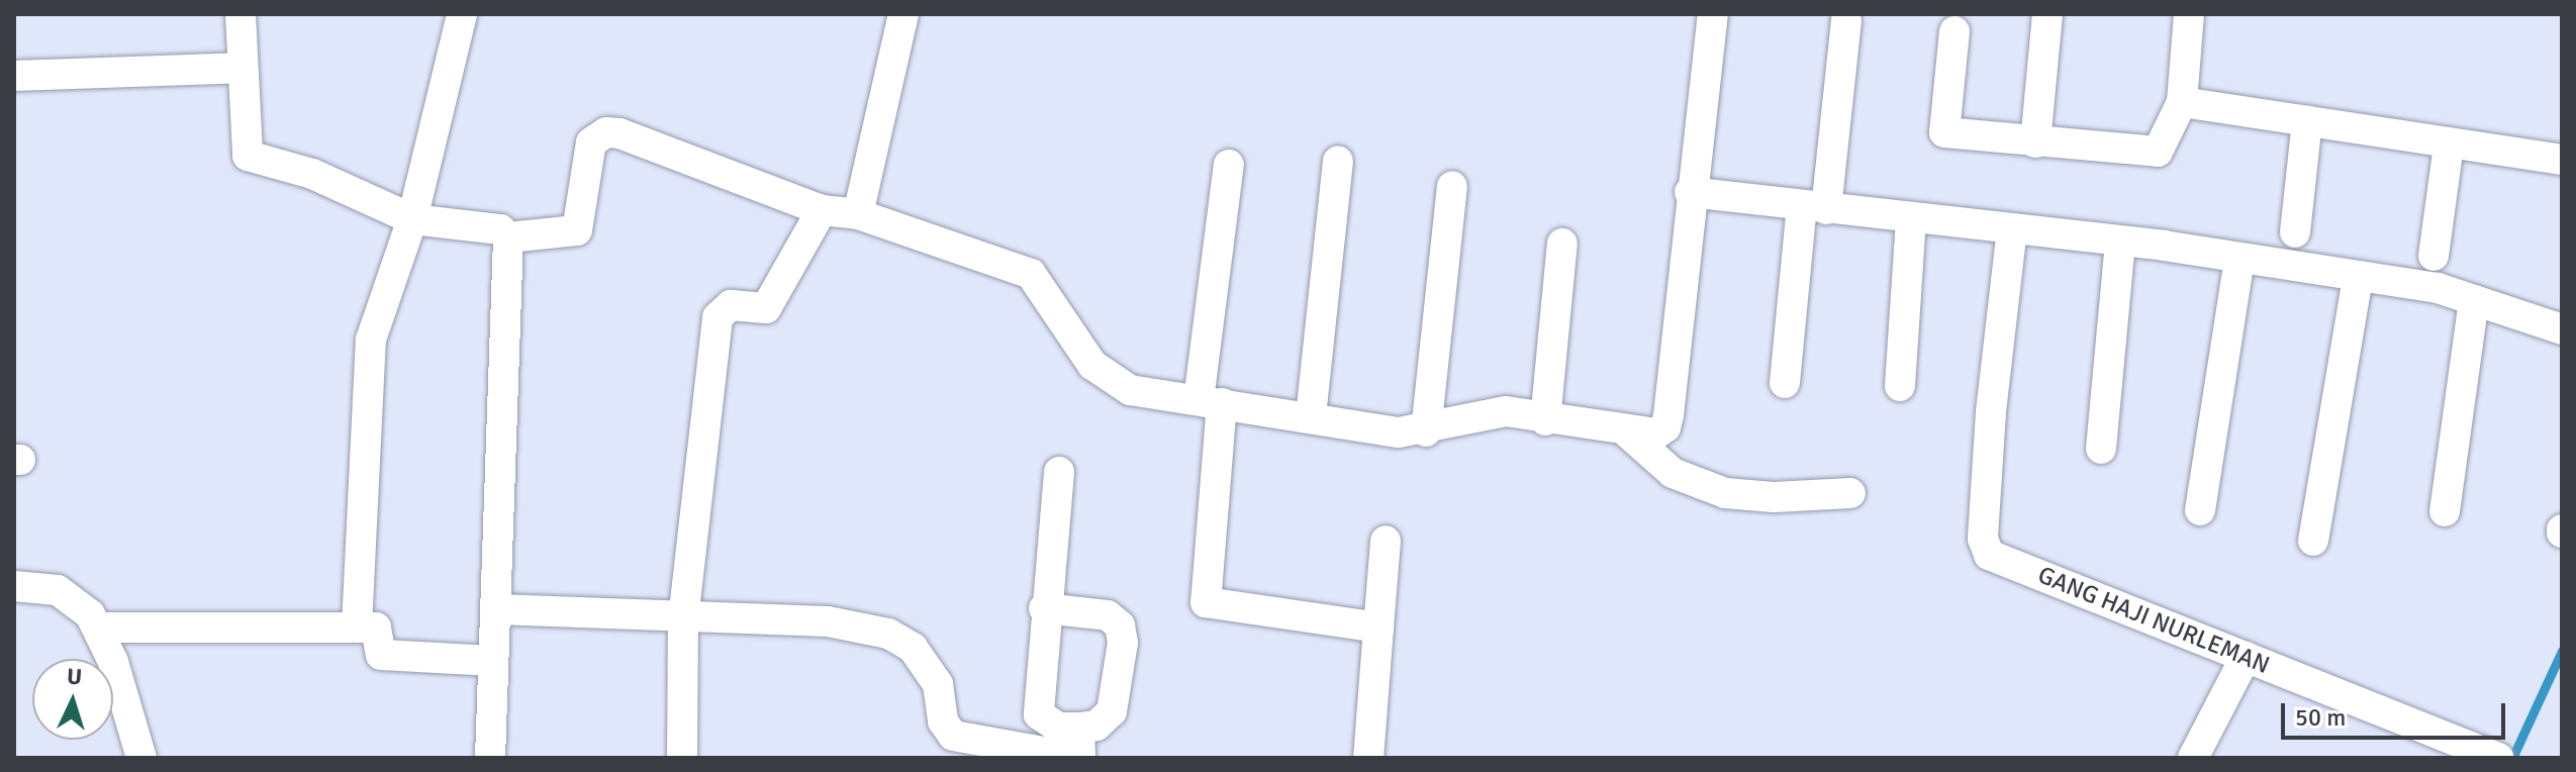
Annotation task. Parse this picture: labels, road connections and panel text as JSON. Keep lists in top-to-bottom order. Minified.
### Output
{"streets":{"street":["GANG HAJI NURLEMAN"]},"scale_bar":"50 m","north":"top"}
